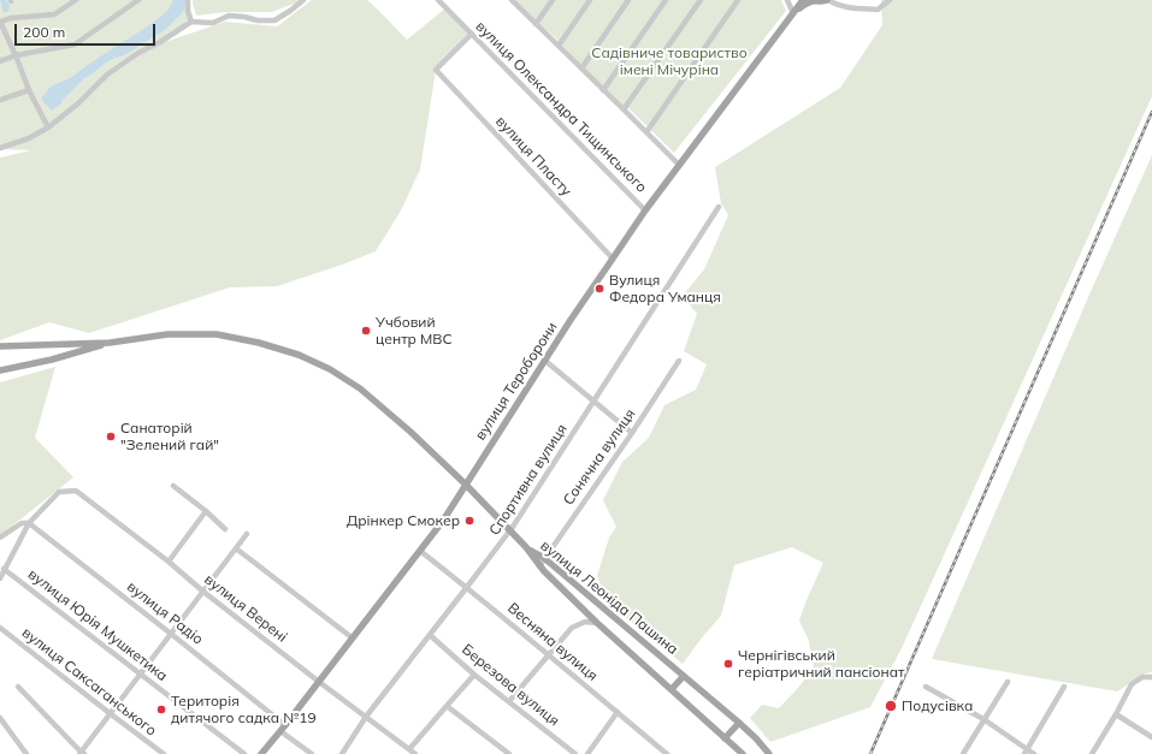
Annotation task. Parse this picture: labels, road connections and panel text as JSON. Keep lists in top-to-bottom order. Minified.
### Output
{"streets":{"main road":["вулиця Тероборони","вулиця Леоніда Пашина"],"street":["вулиця Олександра Тищинського","вулиця Пласту","Сонячна вулиця","Спортивна вулиця","вулиця Верені","вулиця Радіо","вулиця Юрія Мушкетика","Весняна вулиця","вулиця Саксаганського","Березова вулиця"]},"crossings":[["вулиця Олександра Тищинського","вулиця Пласту"],["вулиця Олександра Тищинського","вулиця Тероборони"],["вулиця Пласту","вулиця Тероборони"],["вулиця Тероборони","вулиця Верені"],["вулиця Тероборони","вулиця Радіо"],["вулиця Тероборони","Весняна вулиця"],["Сонячна вулиця","вулиця Леоніда Пашина"],["Спортивна вулиця","вулиця Верені"],["Спортивна вулиця","Весняна вулиця"],["Спортивна вулиця","Березова вулиця"],["вулиця Верені","вулиця Радіо"]],"parks":["Садівниче товариство імені Мічуріна"],"places":["Вулиця Федора Уманця","Учбовий центр МВС","Санаторій \"Зелений гай\"","Дрінкер Смокер","Чернігівський геріатричний пансіонат","Подусівка","Територія дитячого садка №19"],"scale_bar":"200 m"}
